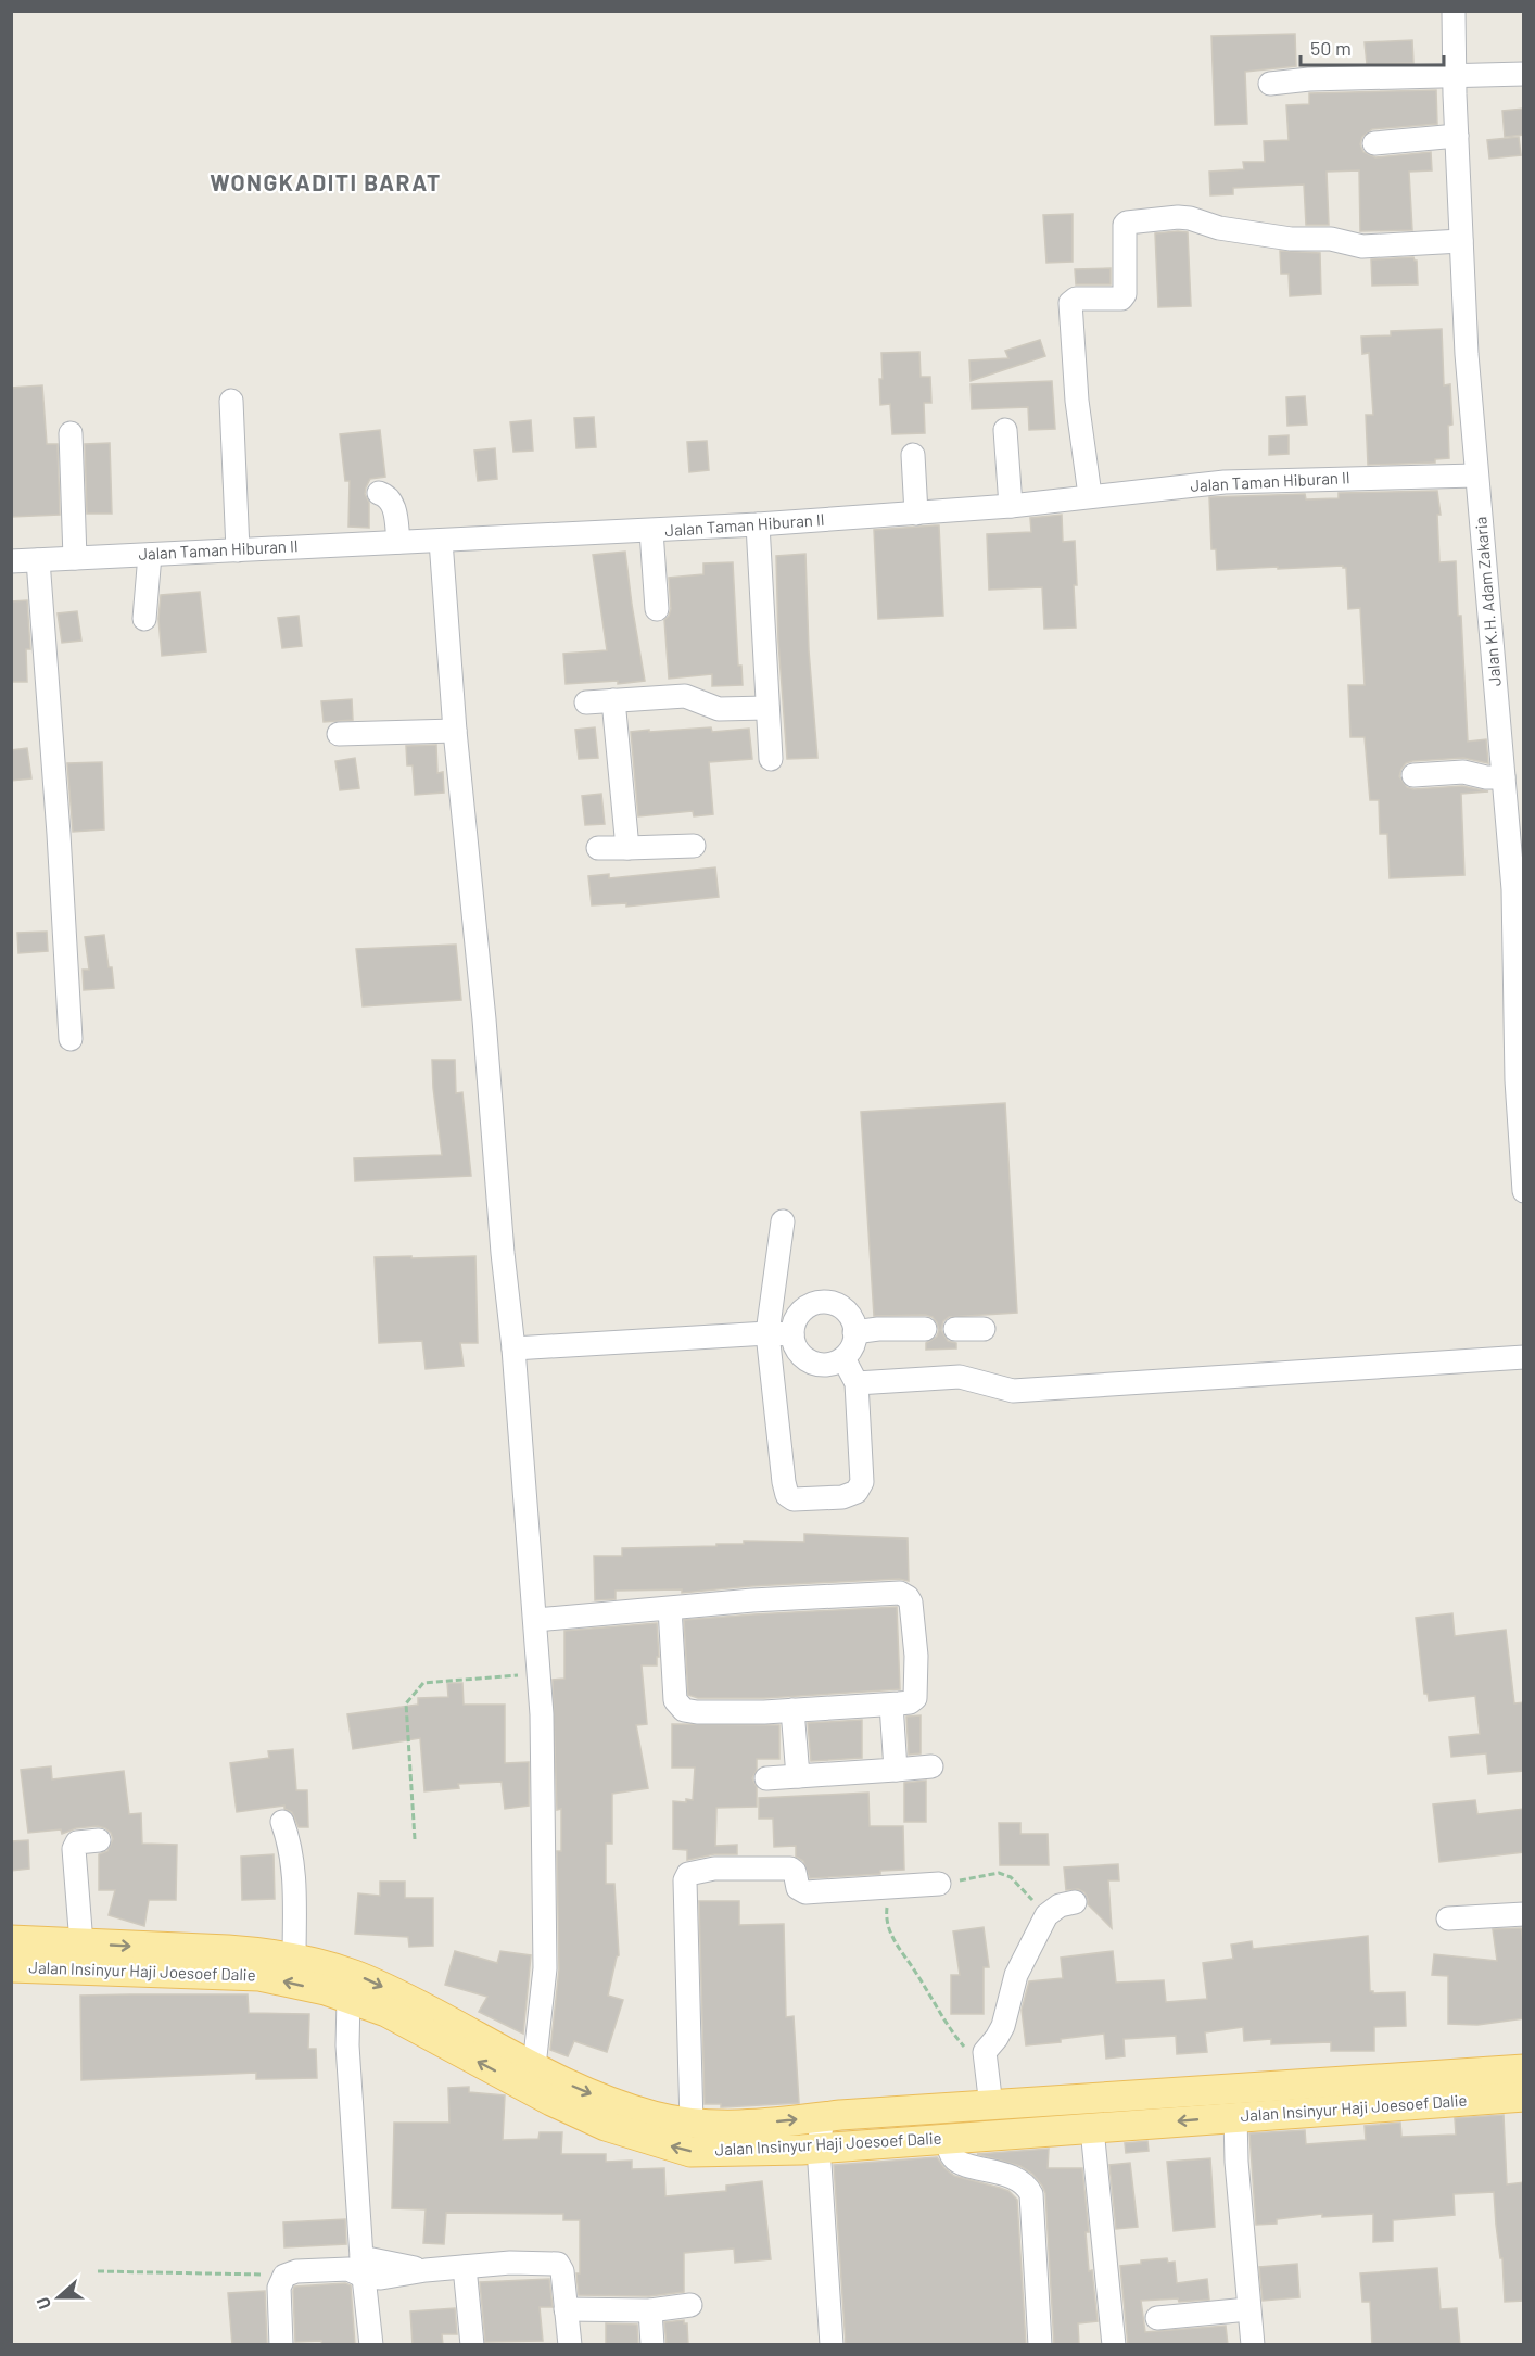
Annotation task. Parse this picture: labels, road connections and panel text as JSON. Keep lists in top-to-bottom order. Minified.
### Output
{"streets":{"main road":["Jalan Insinyur Haji Joesoef Dalie"],"street":["Jalan Taman Hiburan II","Jalan K.H. Adam Zakaria"]},"crossings":[["Jalan Taman Hiburan II","Jalan K.H. Adam Zakaria"]],"districts":["WONGKADITI BARAT"],"scale_bar":"50 m","north":"left"}
